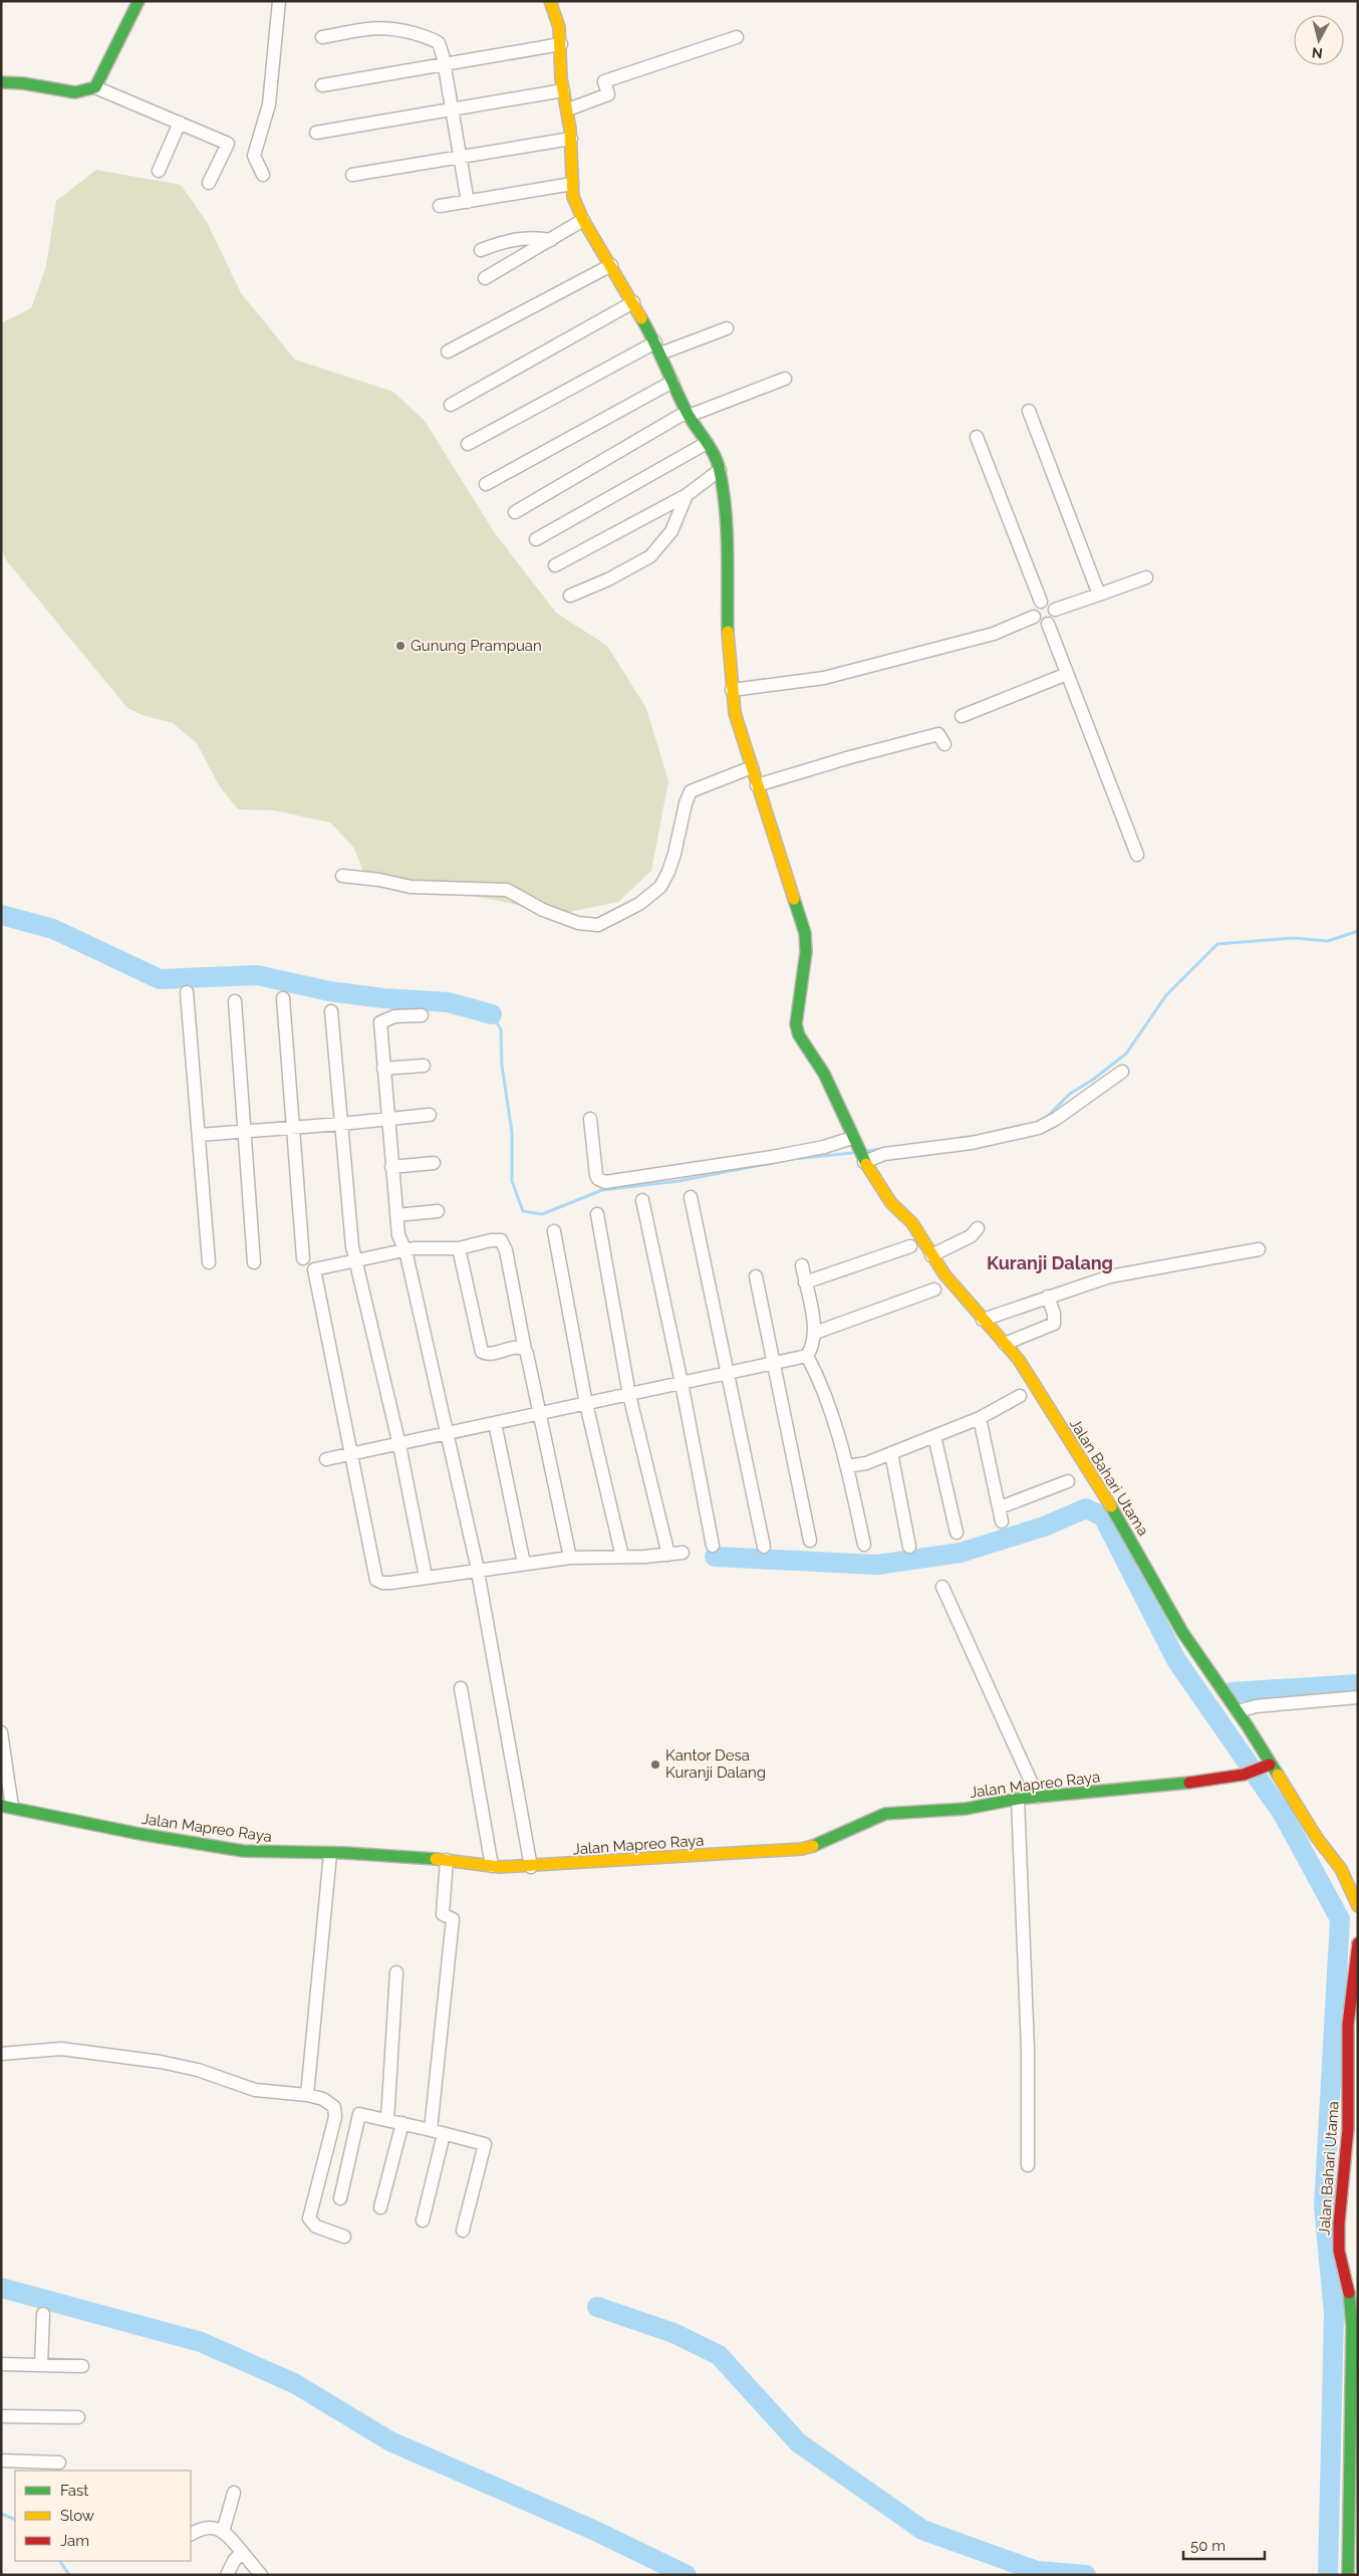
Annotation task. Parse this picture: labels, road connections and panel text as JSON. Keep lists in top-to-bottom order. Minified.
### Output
{"streets":{"street":["Jalan Bahari Utama","Jalan Mapreo Raya"]},"crossings":[["Jalan Bahari Utama","Jalan Mapreo Raya"]],"districts":["Kuranji Dalang"],"places":["Gunung Prampuan","Kantor Desa Kuranji Dalang"],"legend":["Fast","Slow","Jam"],"scale_bar":"50 m","north":"bottom"}
